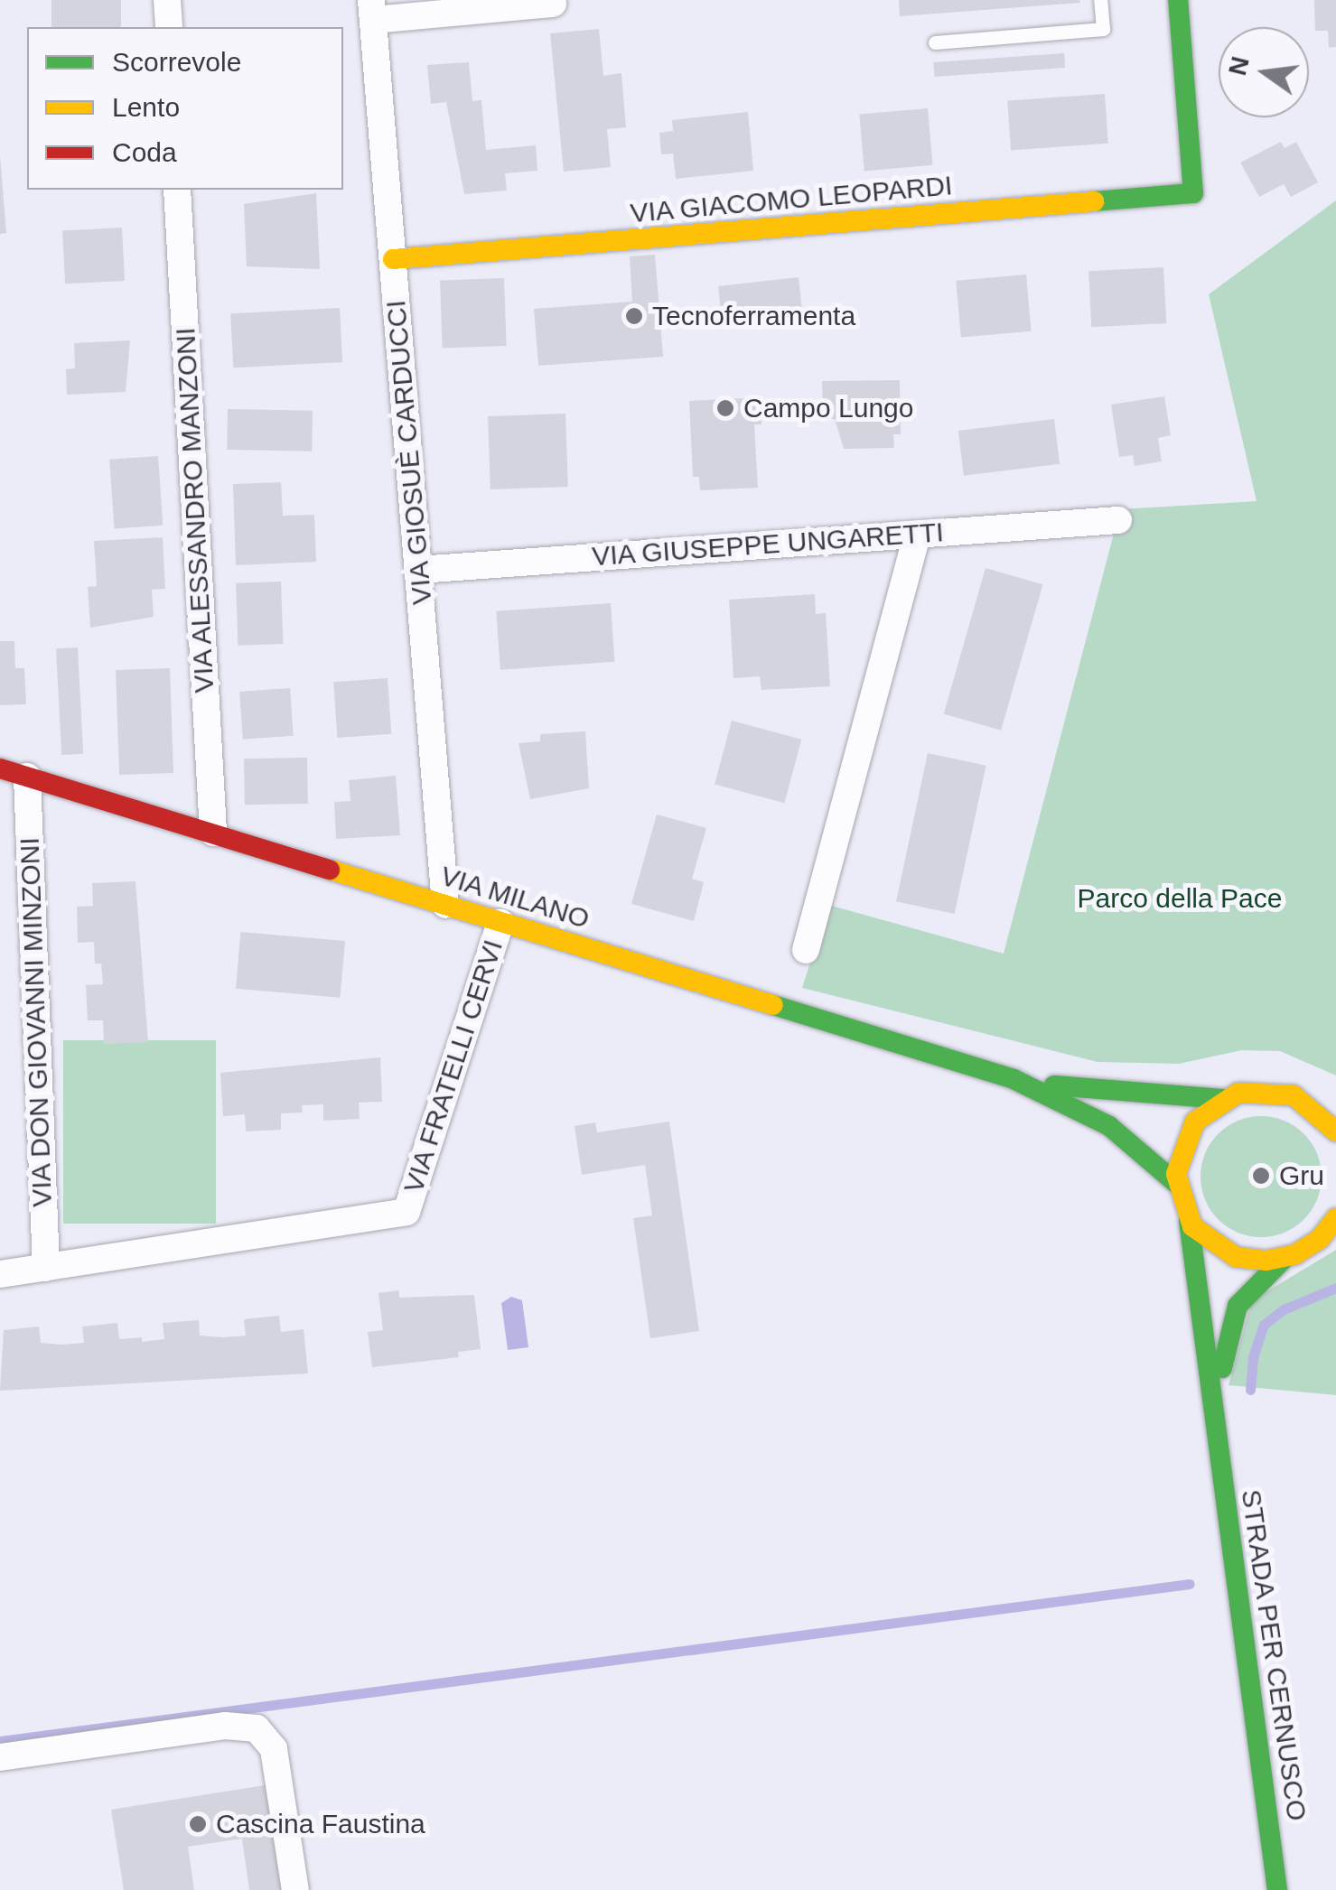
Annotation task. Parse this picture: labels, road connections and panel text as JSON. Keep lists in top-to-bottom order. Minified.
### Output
{"streets":{"street":["VIA GIACOMO LEOPARDI","VIA GIOSUÈ CARDUCCI","VIA ALESSANDRO MANZONI","VIA GIUSEPPE UNGARETTI","VIA MILANO","VIA DON GIOVANNI MINZONI","VIA FRATELLI CERVI","STRADA PER CERNUSCO"]},"crossings":[["VIA GIACOMO LEOPARDI","VIA GIOSUÈ CARDUCCI"],["VIA GIOSUÈ CARDUCCI","VIA GIUSEPPE UNGARETTI"],["VIA GIOSUÈ CARDUCCI","VIA MILANO"],["VIA ALESSANDRO MANZONI","VIA MILANO"],["VIA MILANO","VIA DON GIOVANNI MINZONI"],["VIA MILANO","VIA FRATELLI CERVI"],["VIA DON GIOVANNI MINZONI","VIA FRATELLI CERVI"]],"parks":["Parco della Pace"],"places":["Tecnoferramenta","Campo Lungo","Gru","Cascina Faustina"],"legend":["Scorrevole","Lento","Coda"],"north":"left"}
